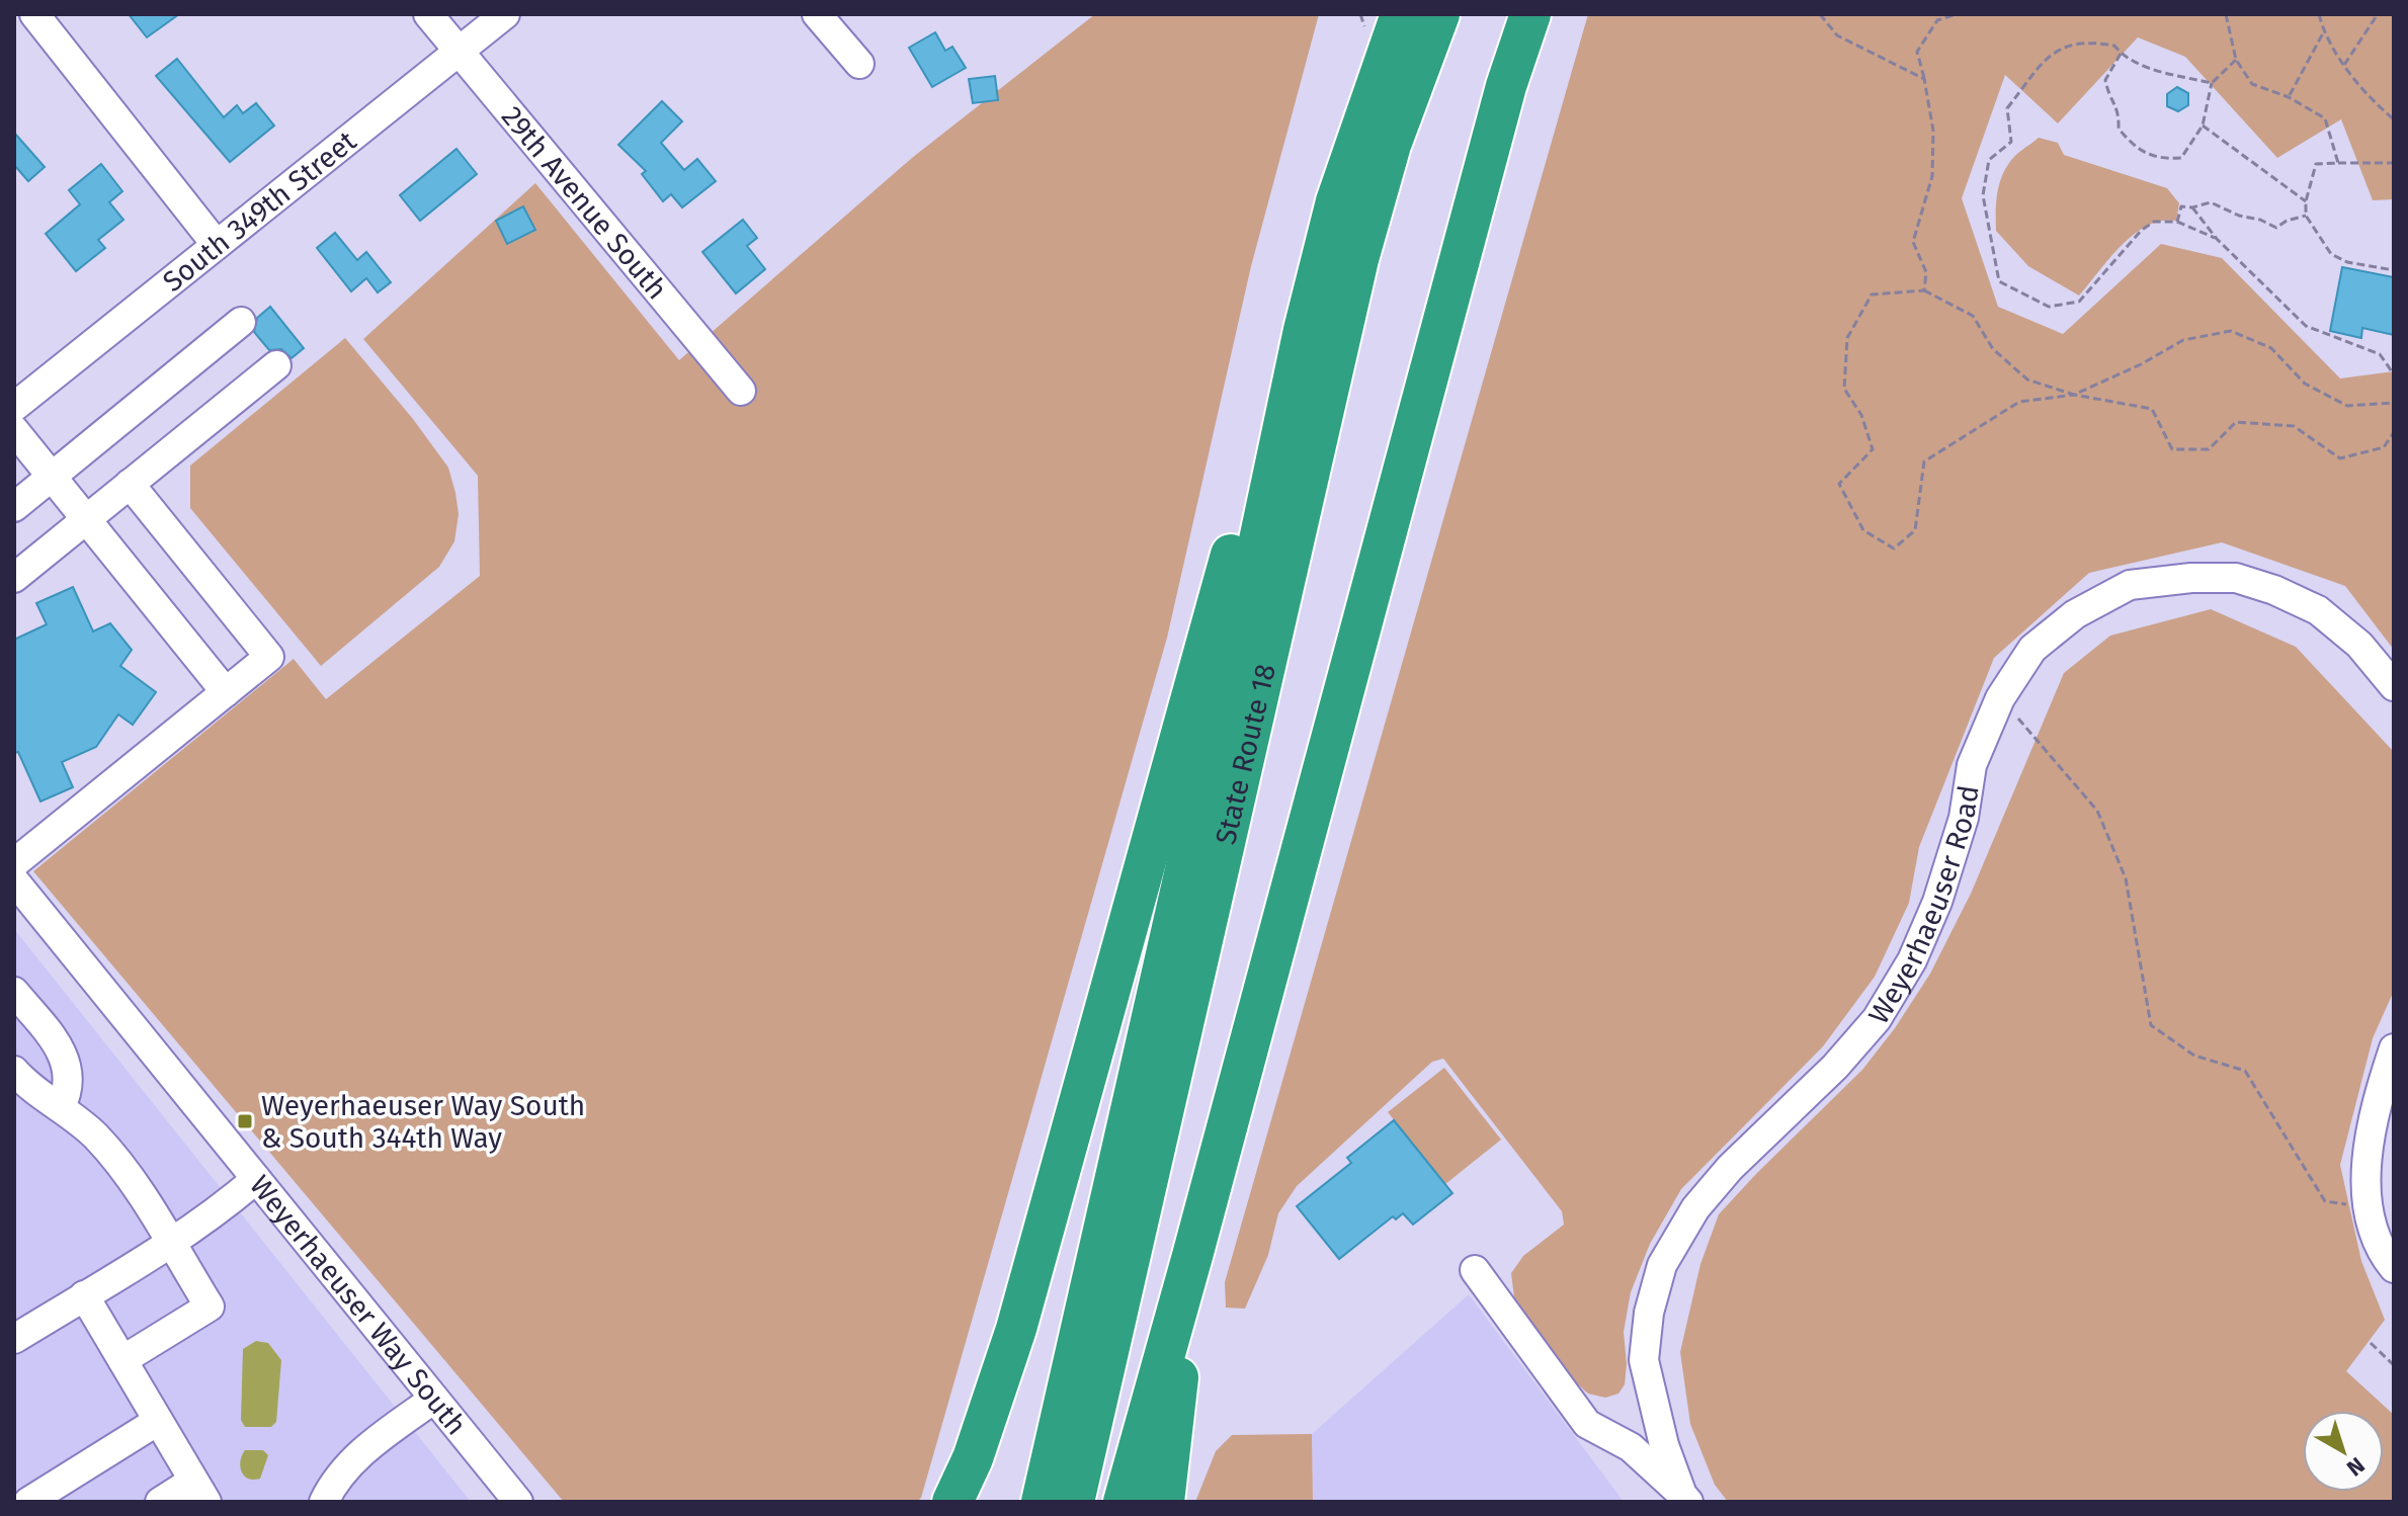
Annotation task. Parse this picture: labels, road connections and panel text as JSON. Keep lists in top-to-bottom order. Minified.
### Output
{"streets":{"highway":["State Route 18"],"street":["29th Avenue South","South 349th Street","Weyerhaeuser Road","Weyerhaeuser Way South"]},"crossings":[["29th Avenue South","South 349th Street"]],"places":{"transit":["Weyerhaeuser Way South & South 344th Way"]},"north":"bottom right"}
